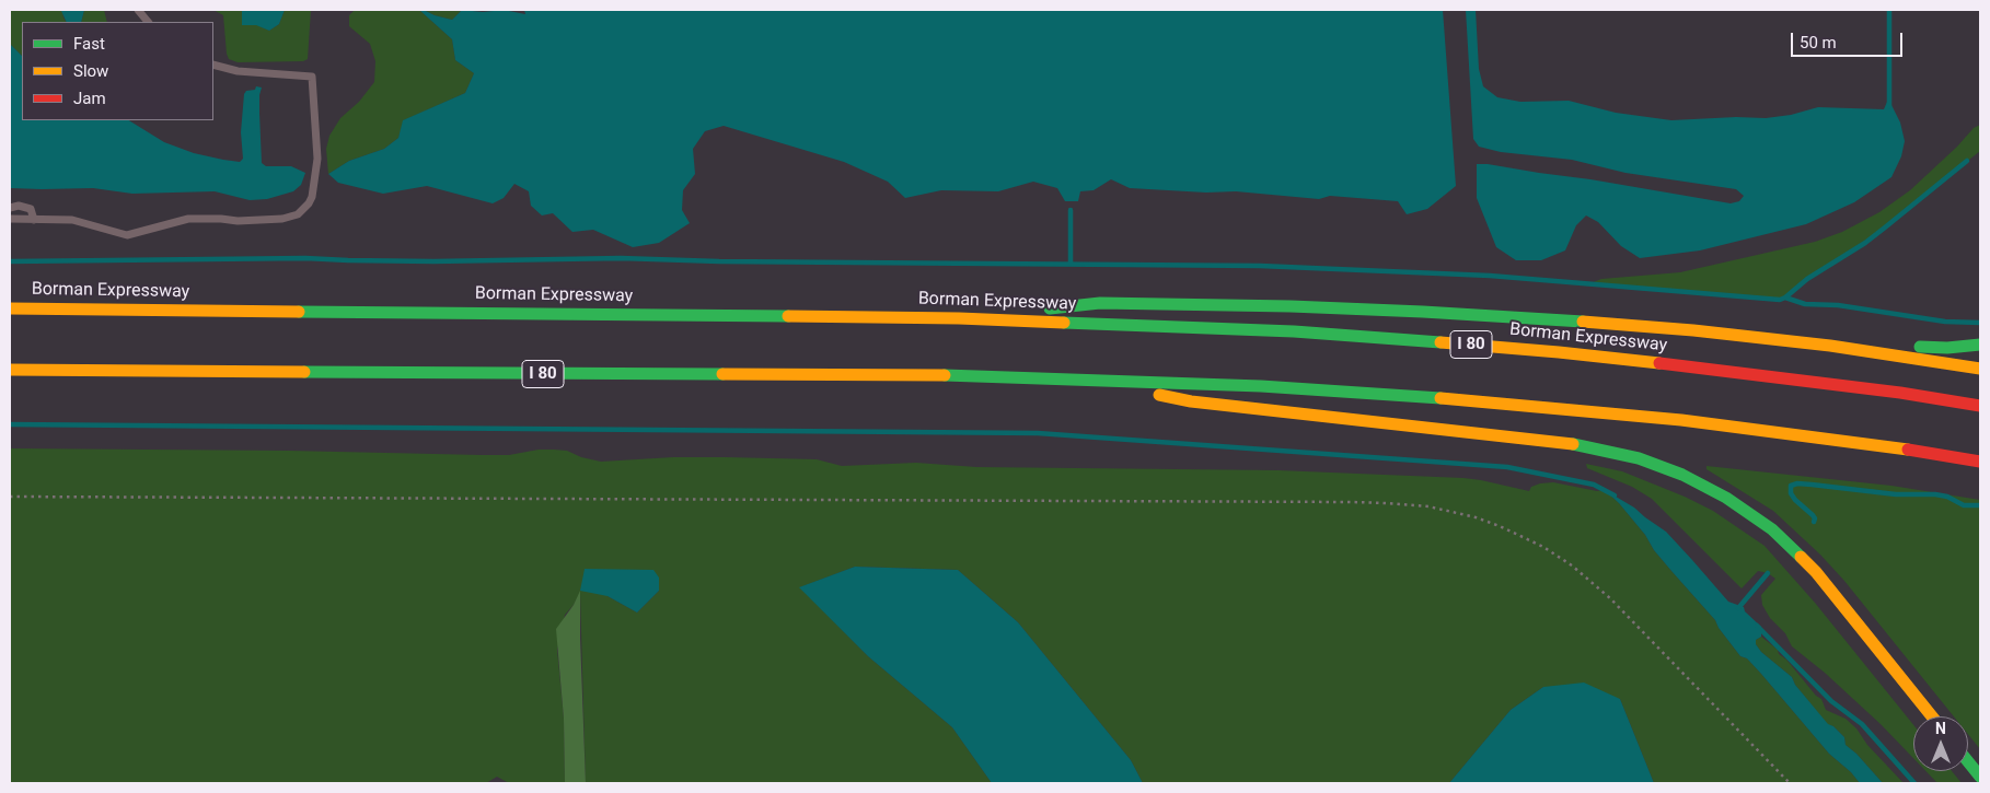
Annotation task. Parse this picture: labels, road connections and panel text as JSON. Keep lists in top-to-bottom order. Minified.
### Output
{"streets":{"highway":["Borman Expressway","I 80"]},"legend":["Fast","Slow","Jam"],"scale_bar":"50 m","north":"top"}
